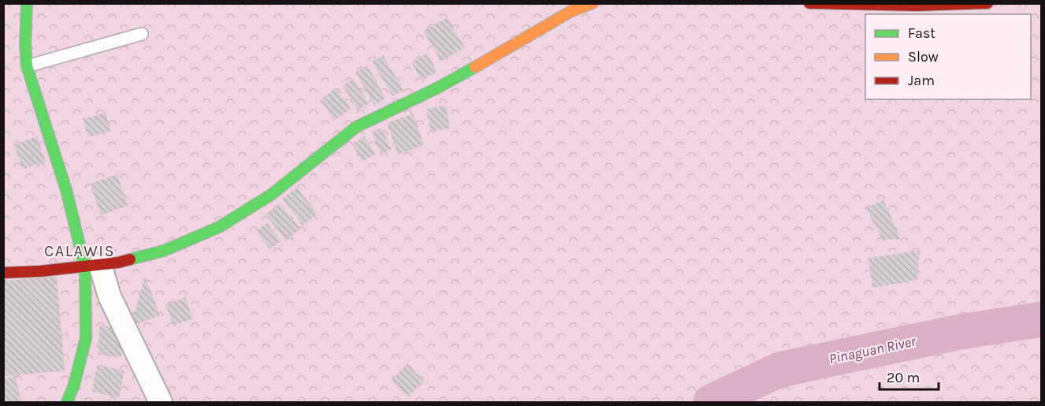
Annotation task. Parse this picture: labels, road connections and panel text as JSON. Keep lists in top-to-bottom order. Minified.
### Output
{"districts":["CALAWIS"],"water":["Pinaguan River"],"legend":["Fast","Slow","Jam"],"scale_bar":"20 m"}
